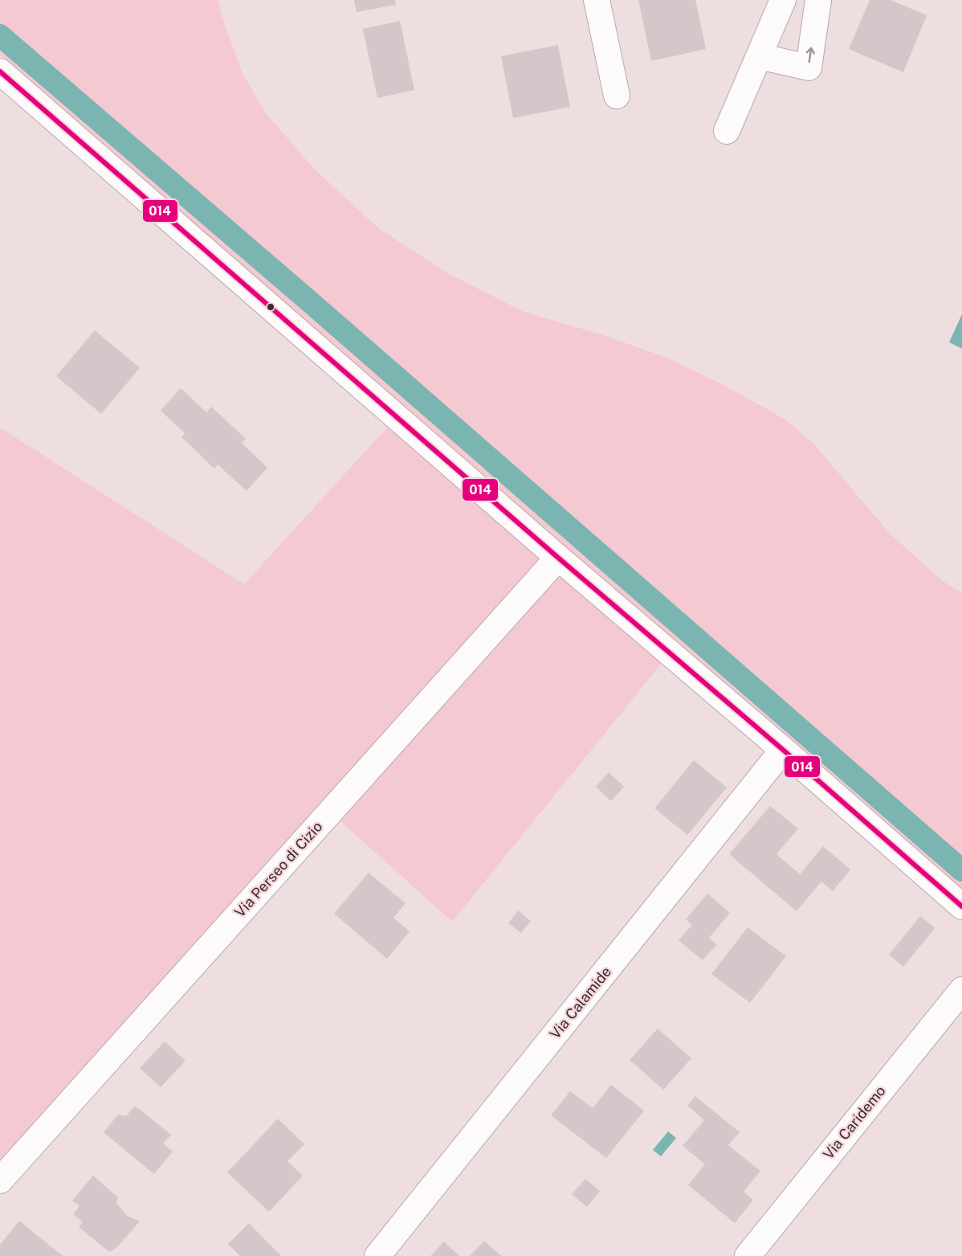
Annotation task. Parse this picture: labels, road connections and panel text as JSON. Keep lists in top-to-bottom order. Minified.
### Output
{"streets":{"street":["Via Perseo di Cizio","Via Calamide","Via Caridemo"]},"lines":["transit line 014"]}
